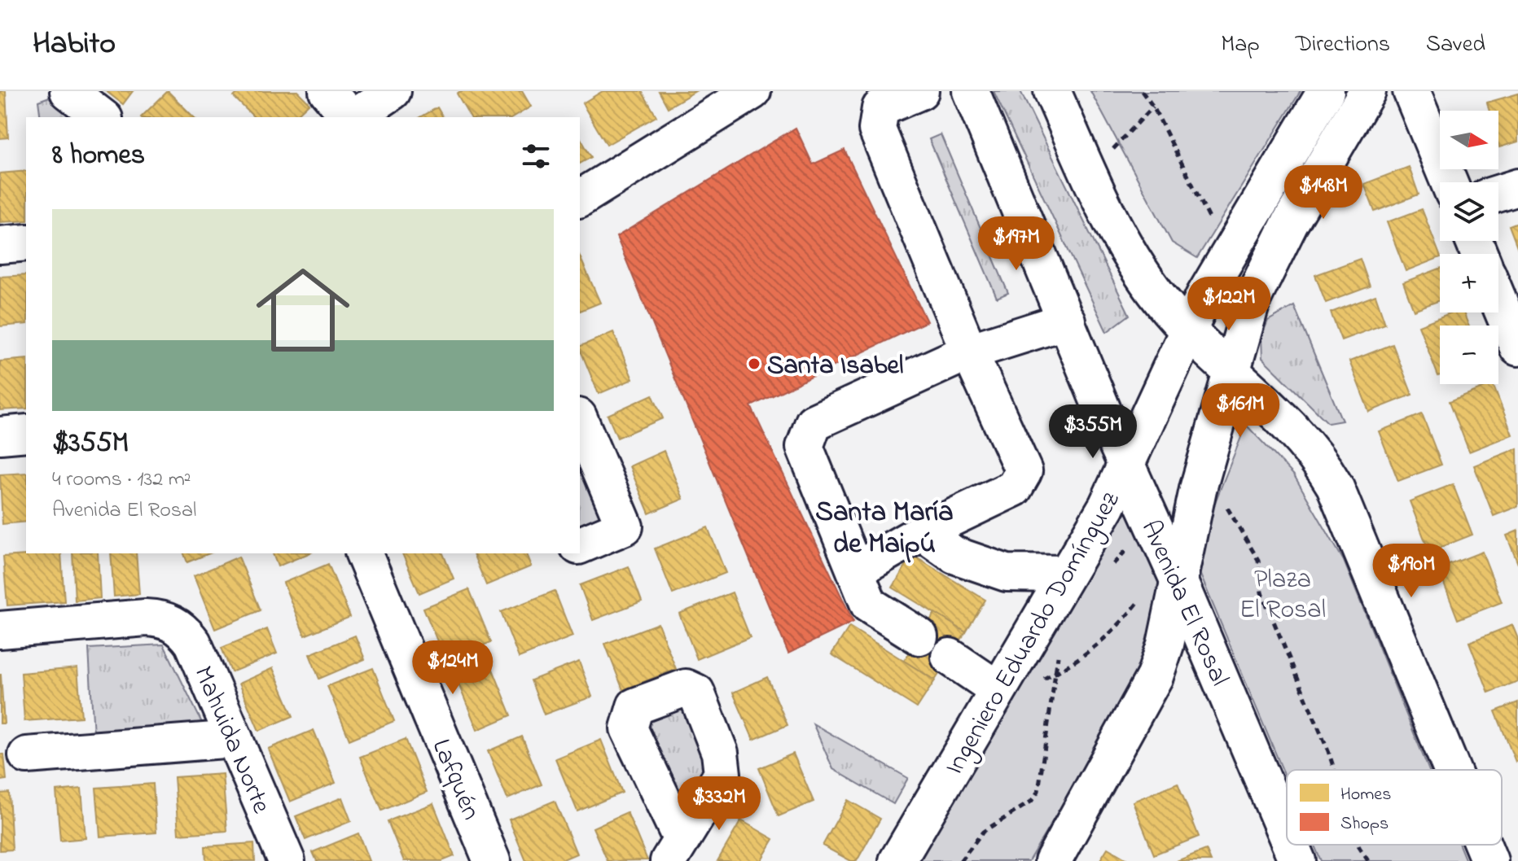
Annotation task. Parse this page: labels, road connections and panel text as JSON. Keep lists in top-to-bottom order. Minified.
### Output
{"streets":{"street":["Avenida El Rosal","Ingeniero Eduardo Domínguez","Mahuida Norte","Lafquén"]},"crossings":[["Avenida El Rosal","Ingeniero Eduardo Domínguez"]],"districts":["Santa María de Maipú"],"parks":["Plaza El Rosal"],"places":["Santa Isabel"],"legend":["Homes","Shops"],"north":"right","page":{"header":"Habito","nav":["Map","Directions","Saved"],"map_buttons":["+","−"],"heading":"8 homes","price":["$148M","$197M","$122M","$161M","$355M","$190M","$124M","$332M"],"list":[{"name":"$355M","note":"4 rooms · 132 m² · Avenida El Rosal"}]}}
